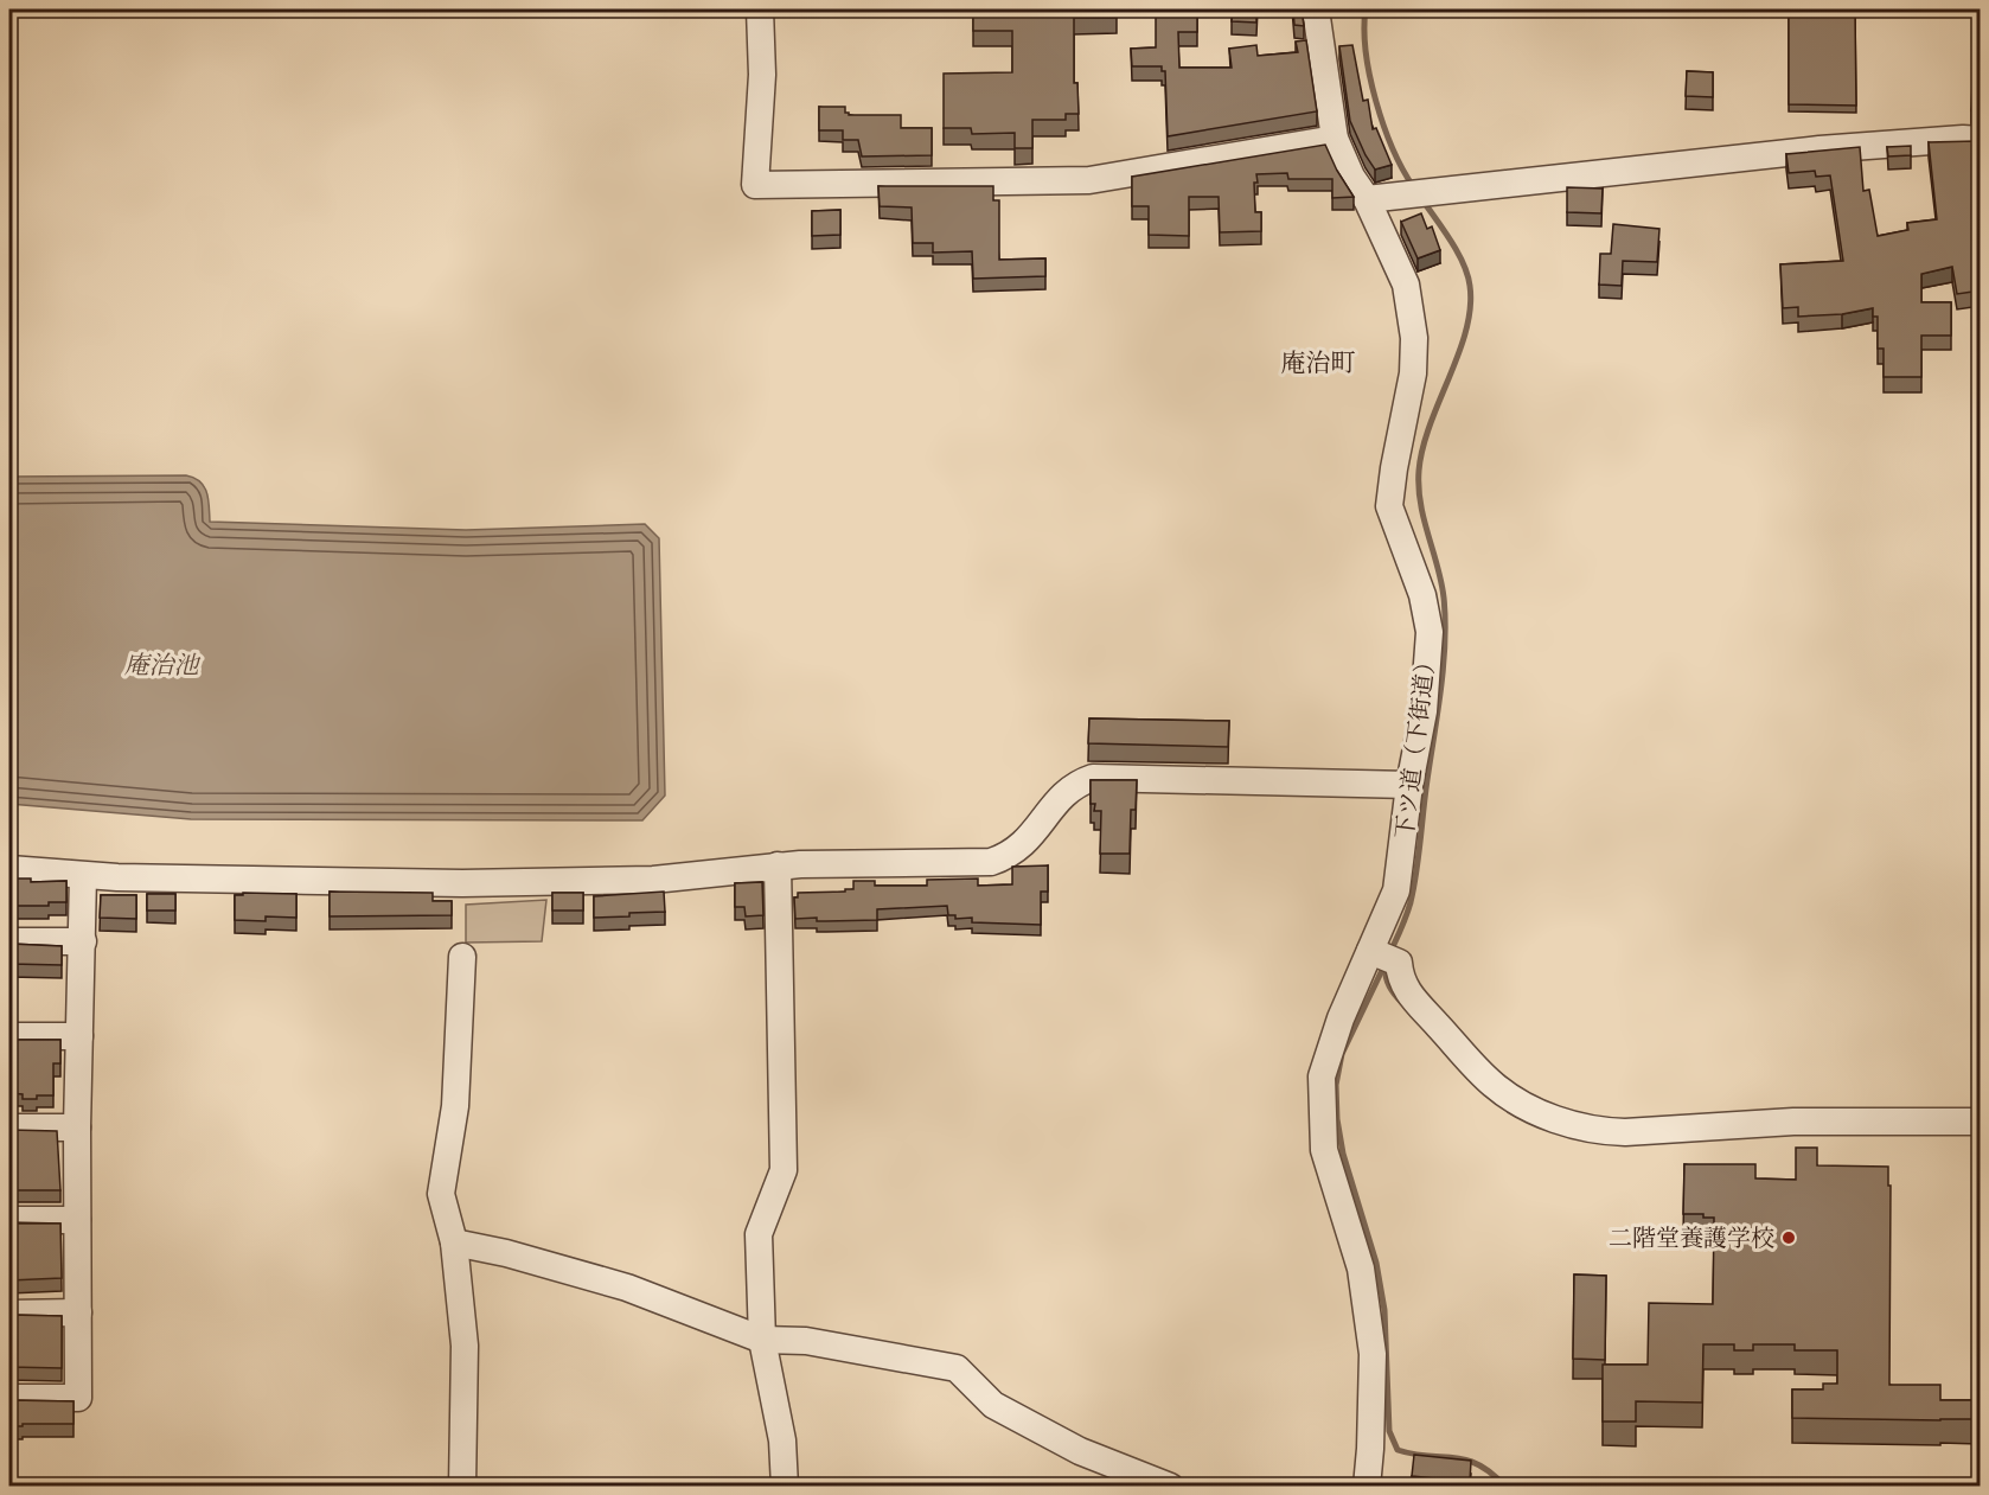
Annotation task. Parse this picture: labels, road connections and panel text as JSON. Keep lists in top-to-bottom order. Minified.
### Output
{"streets":{"street":["下ツ道（下街道）"]},"districts":["庵治町"],"water":["庵治池"],"places":["二階堂養護学校"]}
